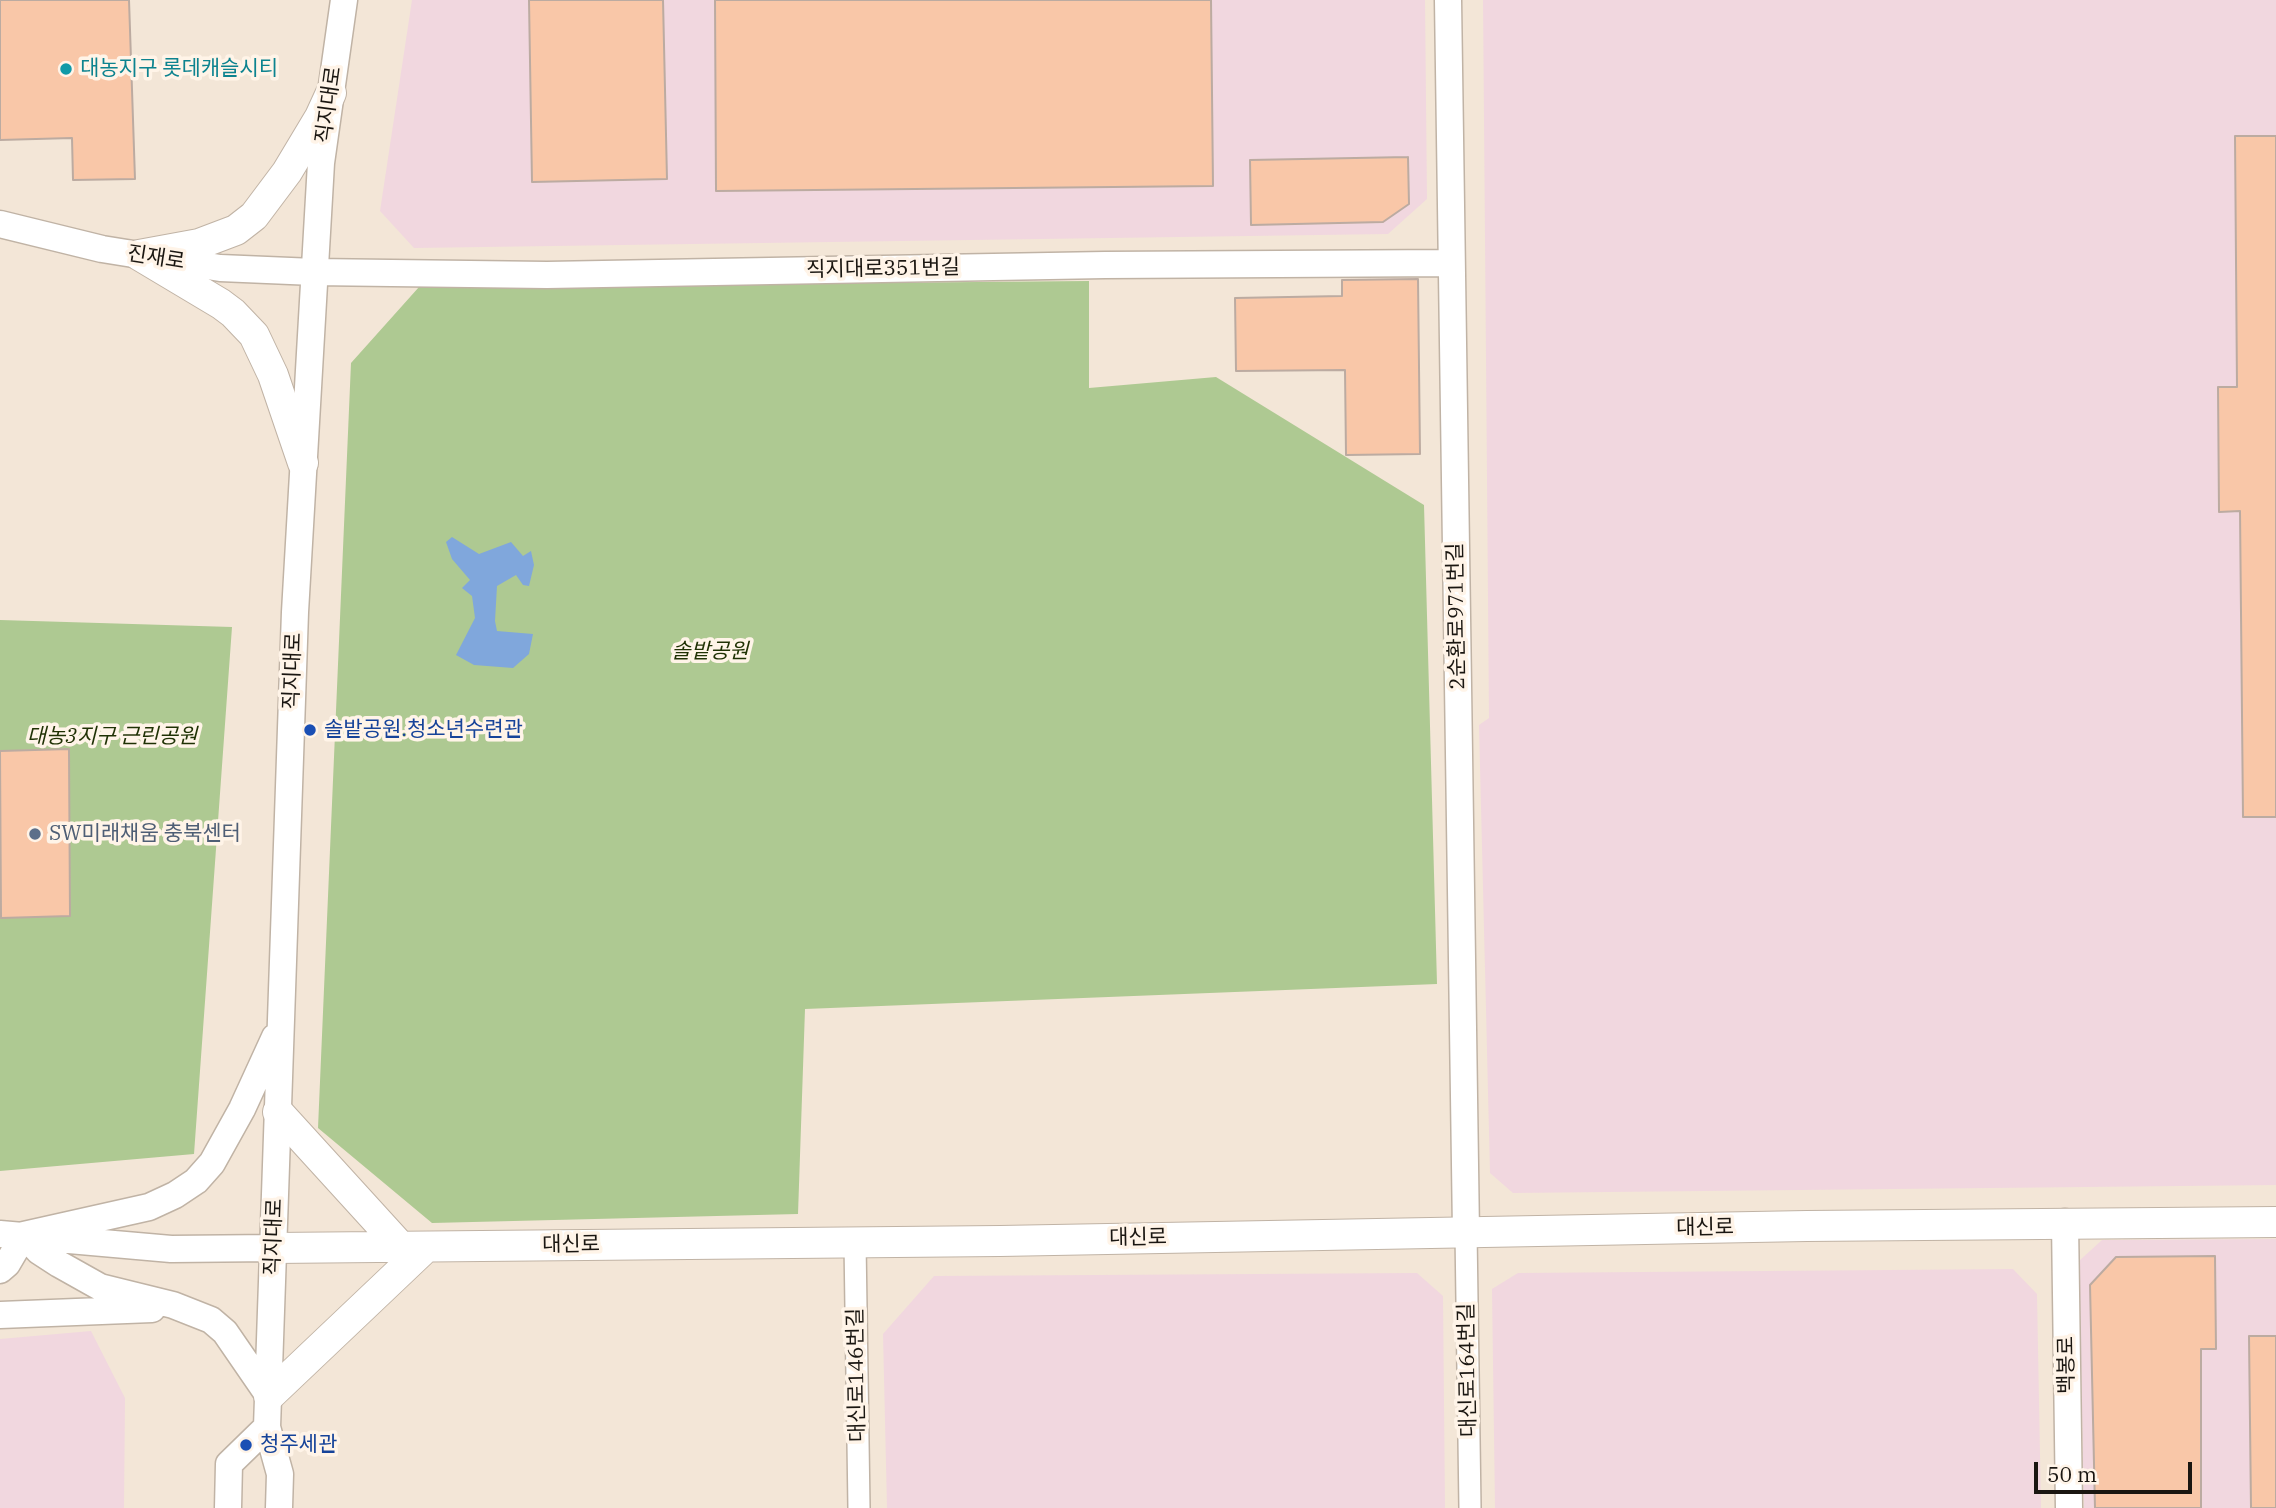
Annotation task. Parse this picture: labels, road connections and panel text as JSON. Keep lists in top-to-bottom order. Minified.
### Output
{"streets":{"main road":["대신로"],"street":["직지대로","진재로","직지대로351번길","2순환로971번길","백봉로","대신로164번길","대신로146번길"]},"crossings":[["직지대로","진재로"],["직지대로","직지대로351번길"],["직지대로","대신로"],["진재로","직지대로351번길"],["직지대로351번길","2순환로971번길"],["2순환로971번길","대신로"],["2순환로971번길","대신로164번길"],["대신로","백봉로"],["대신로","대신로164번길"],["대신로","대신로146번길"]],"parks":["솔밭공원","대농3지구 근린공원"],"places":["대농지구 롯데캐슬시티","솔밭공원.청소년수련관","SW미래채움 충북센터","청주세관"],"scale_bar":"50 m"}
